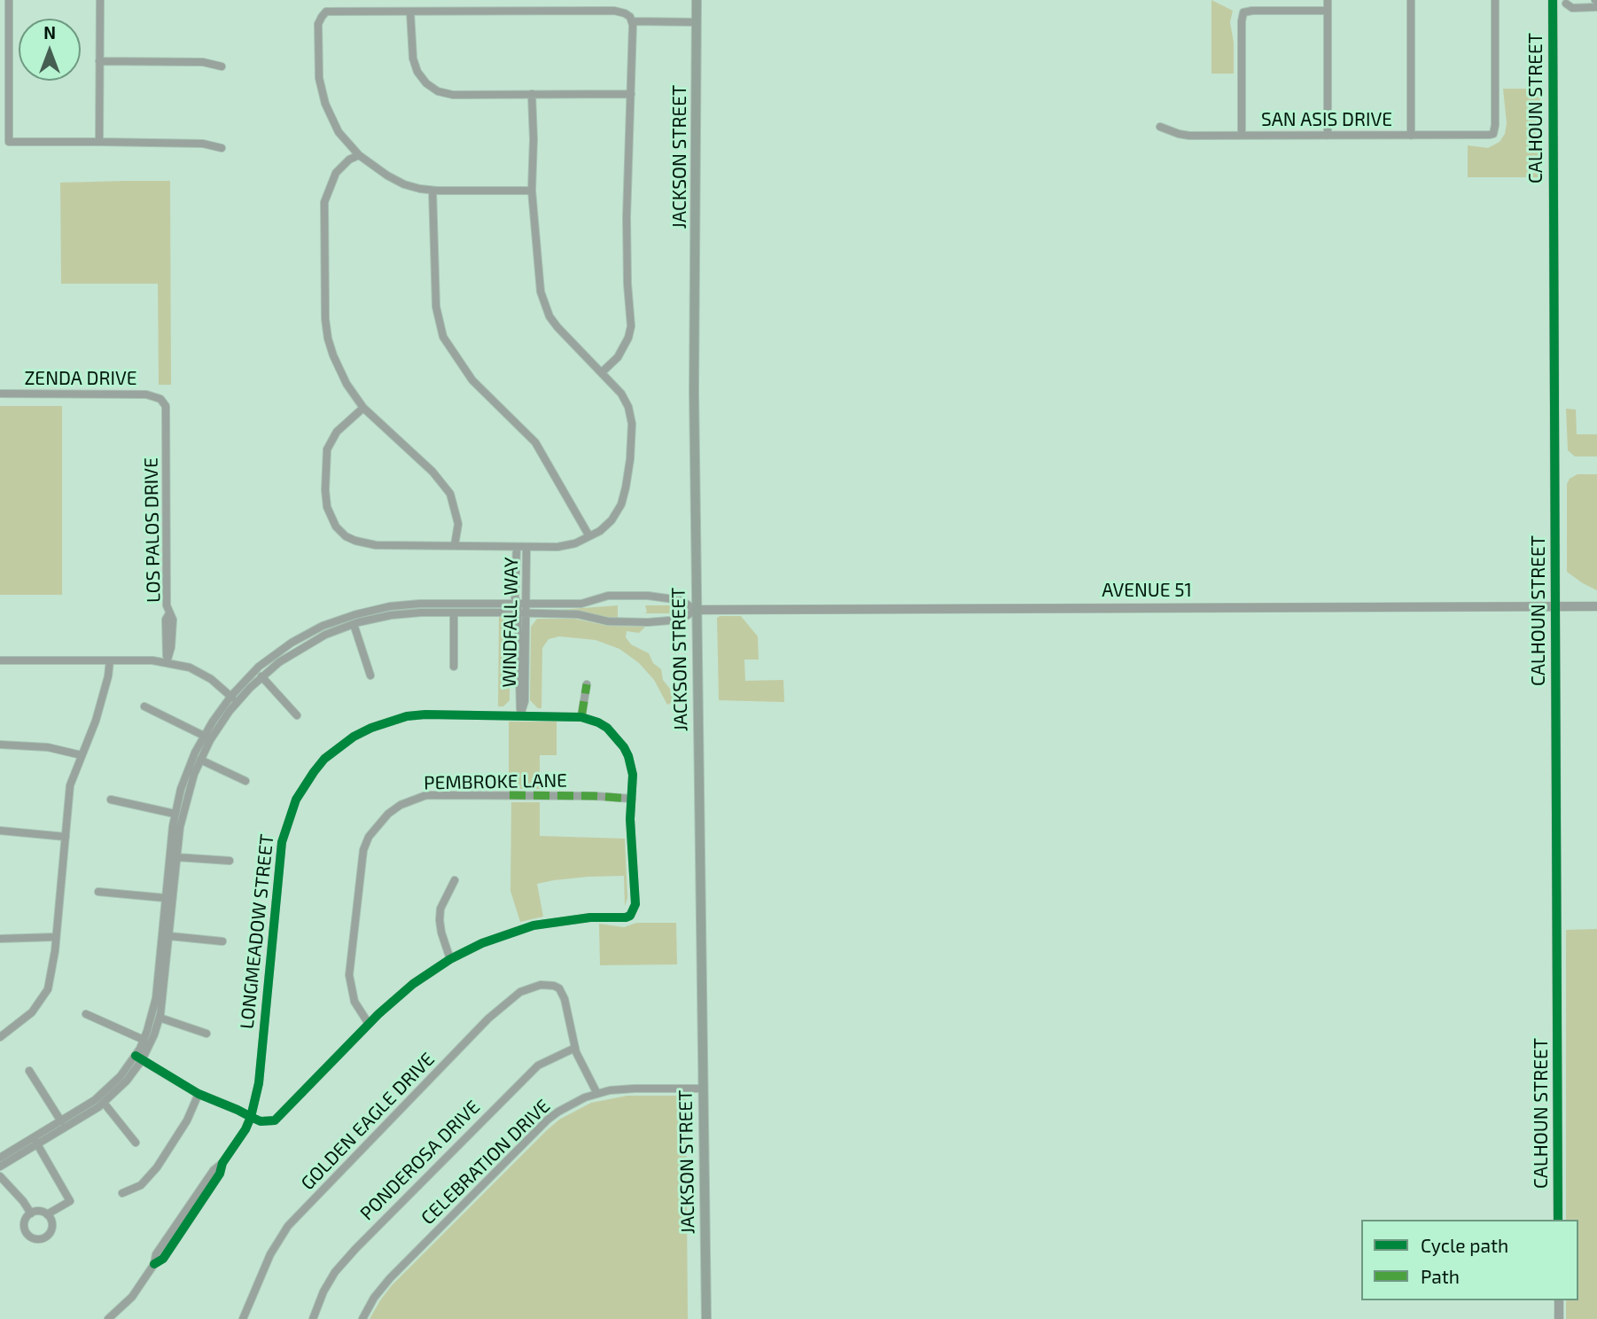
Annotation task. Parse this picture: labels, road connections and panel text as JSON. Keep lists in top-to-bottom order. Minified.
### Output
{"streets":{"main road":["JACKSON STREET"],"street":["CALHOUN STREET","SAN ASIS DRIVE","ZENDA DRIVE","LOS PALOS DRIVE","AVENUE 51","WINDFALL WAY","PEMBROKE LANE","LONGMEADOW STREET","GOLDEN EAGLE DRIVE","PONDEROSA DRIVE","CELEBRATION DRIVE"]},"crossings":[["CALHOUN STREET","AVENUE 51"],["JACKSON STREET","AVENUE 51"],["JACKSON STREET","CELEBRATION DRIVE"],["ZENDA DRIVE","LOS PALOS DRIVE"],["WINDFALL WAY","LONGMEADOW STREET"],["GOLDEN EAGLE DRIVE","PONDEROSA DRIVE"]],"legend":["Cycle path","Path"],"north":"top"}
